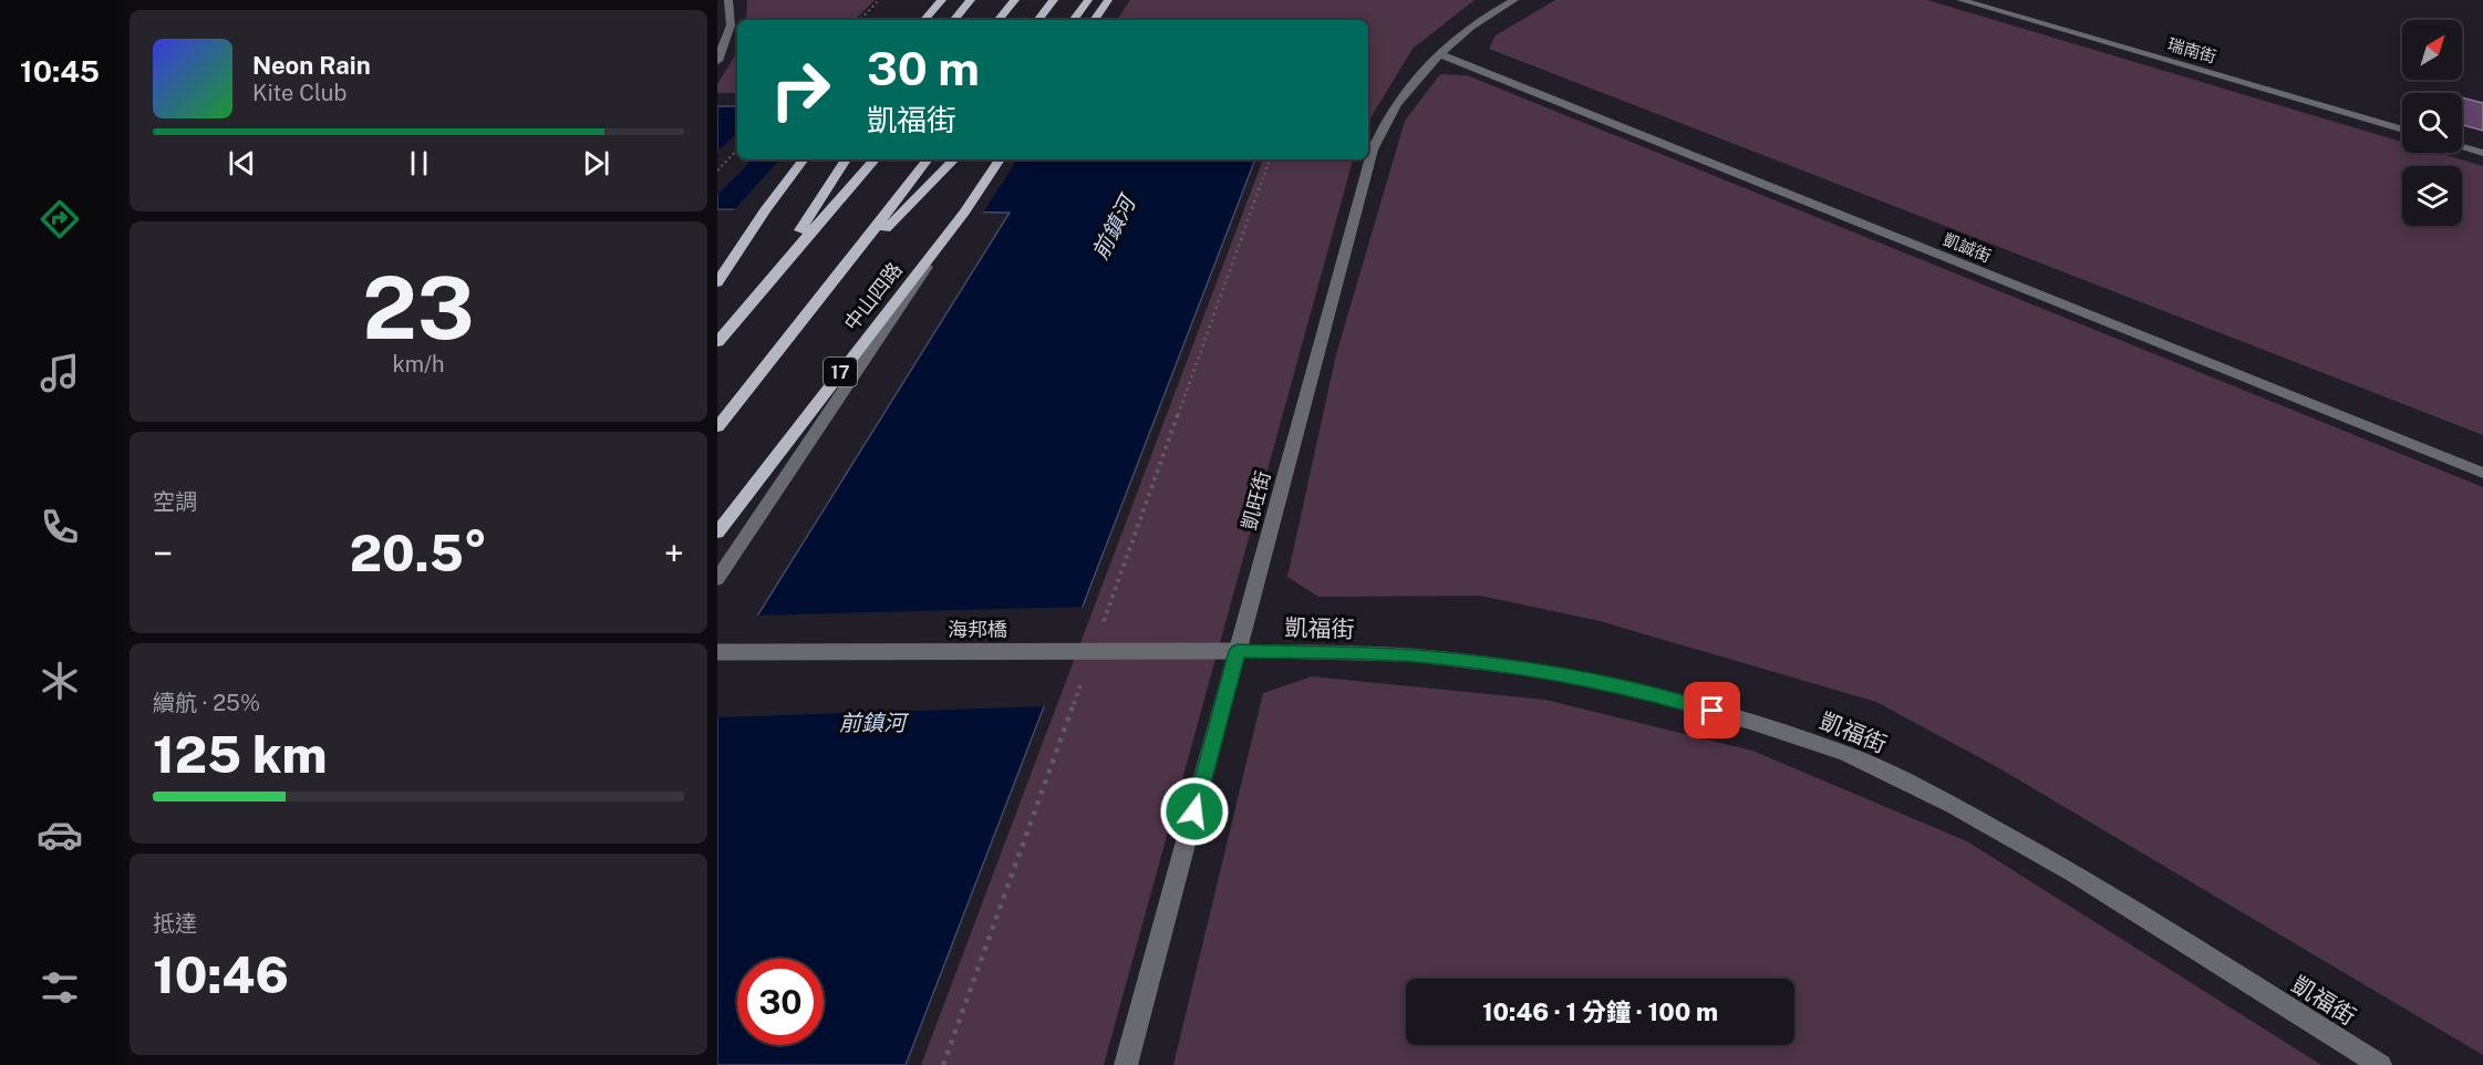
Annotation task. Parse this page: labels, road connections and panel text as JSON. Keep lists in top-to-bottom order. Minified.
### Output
{"streets":{"main road":["中山四路","17"],"street":["瑞南街","凱誠街","凱旺街","凱福街","海邦橋"]},"crossings":[["凱誠街","凱旺街"],["中山四路","17"],["凱旺街","凱福街"],["凱旺街","海邦橋"],["凱福街","海邦橋"]],"water":["前鎮河"],"north":"top right","page":{"tabs":"10:45","turn":["30 m","凱福街"],"song":["Neon Rain","Kite Club"],"tile":[["23","km/h"],"空調",["續航 · 25%","125 km"],["抵達","10:46"]],"heat":["−","20.5°","+"],"limit":"30","trip":"10:46 · 1 分鐘 · 100 m"}}
